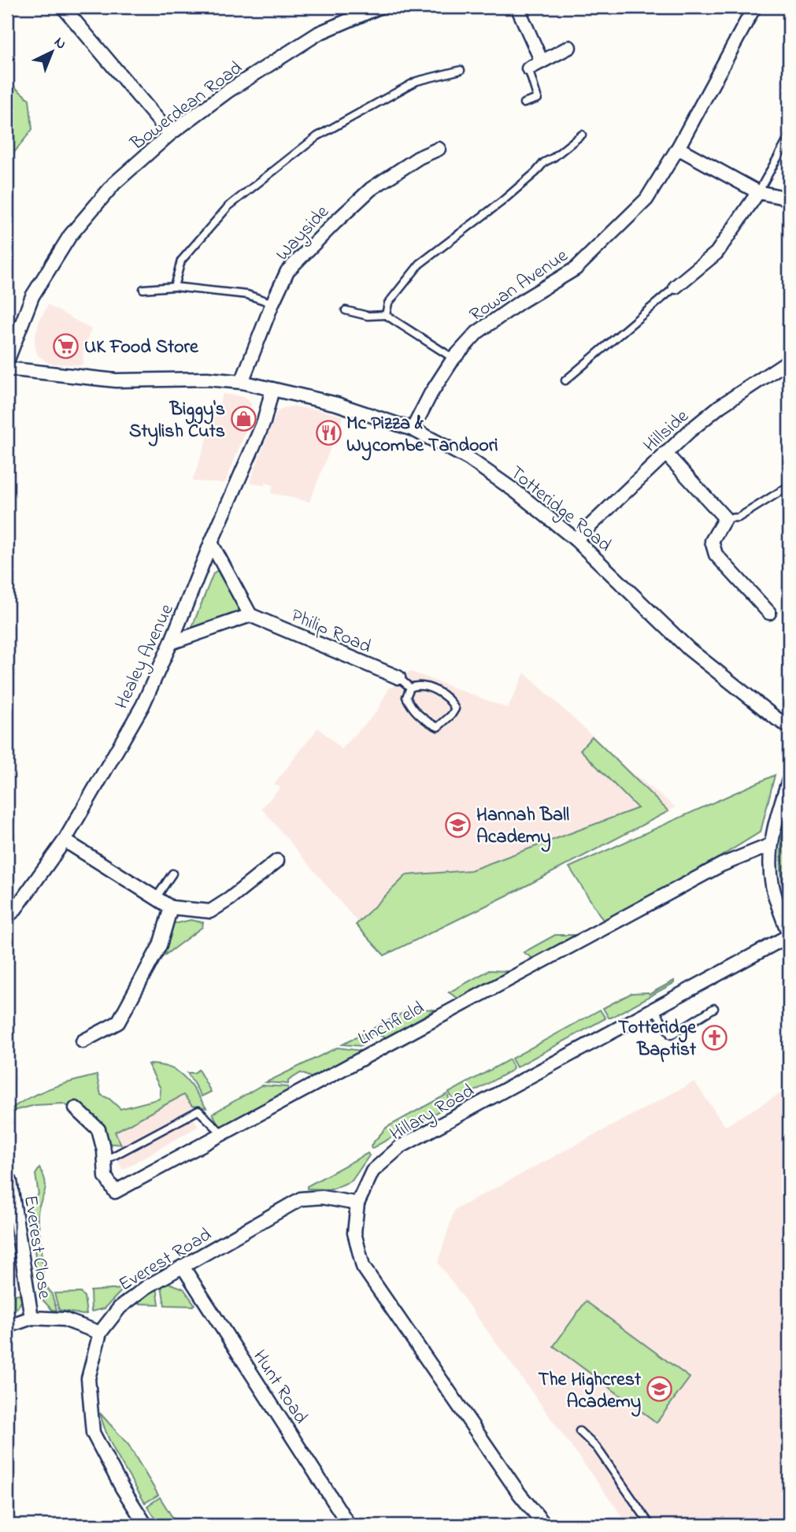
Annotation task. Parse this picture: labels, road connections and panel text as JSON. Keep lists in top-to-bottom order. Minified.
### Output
{"streets":{"street":["Bowerdean Road","Wayside","Rowan Avenue","Hillside","Totteridge Road","Philip Road","Healey Avenue","Linchfield","Hillary Road","Everest Close","Everest Road","Hunt Road"]},"crossings":[["Wayside","Totteridge Road"],["Rowan Avenue","Totteridge Road"],["Hillside","Totteridge Road"],["Totteridge Road","Healey Avenue"],["Hillary Road","Everest Road"],["Everest Road","Hunt Road"]],"places":{"supermarket":["UK Food Store"],"shop":["Biggy's Stylish Cuts"],"restaurant":["Mc Pizza & Wycombe Tandoori"],"school or university":["Hannah Ball Academy","The Highcrest Academy"],"church":["Totteridge Baptist"]},"north":"top right"}
